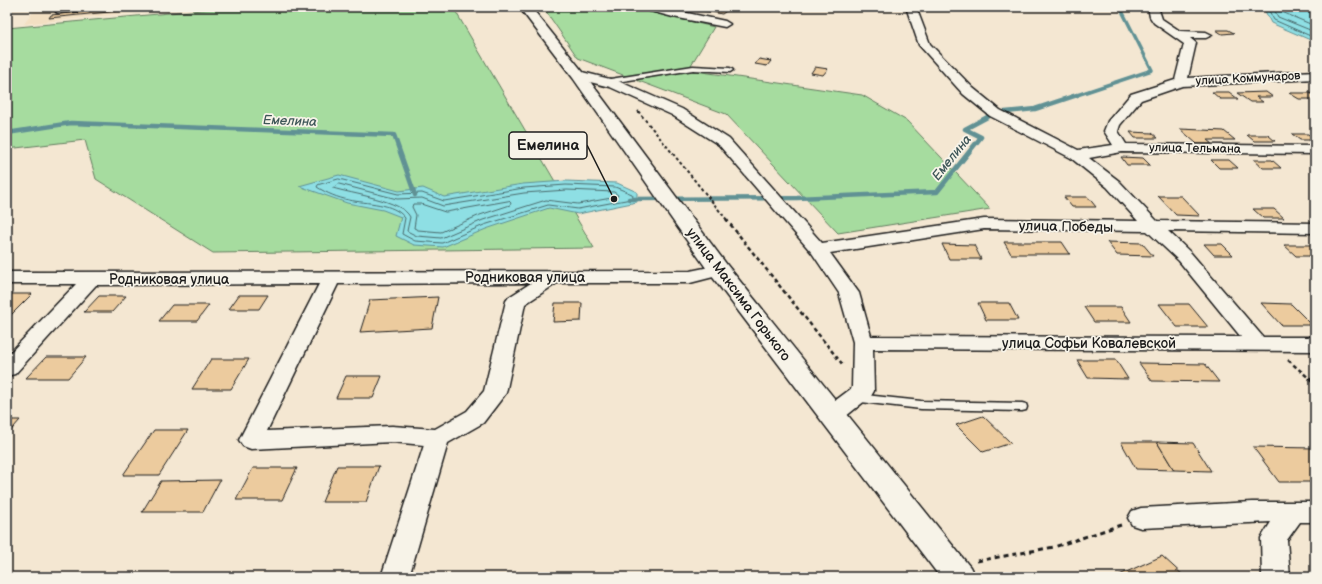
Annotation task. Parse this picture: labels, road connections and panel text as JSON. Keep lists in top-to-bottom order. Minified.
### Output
{"streets":{"main road":["улица Максима Горького"],"street":["улица Коммунаров","улица Тельмана","улица Победы","Родниковая улица","улица Софьи Ковалевской"]},"crossings":[["улица Коммунаров","улица Тельмана"],["Родниковая улица","улица Максима Горького"]],"water":["Емелина"],"places":["Емелина"]}
